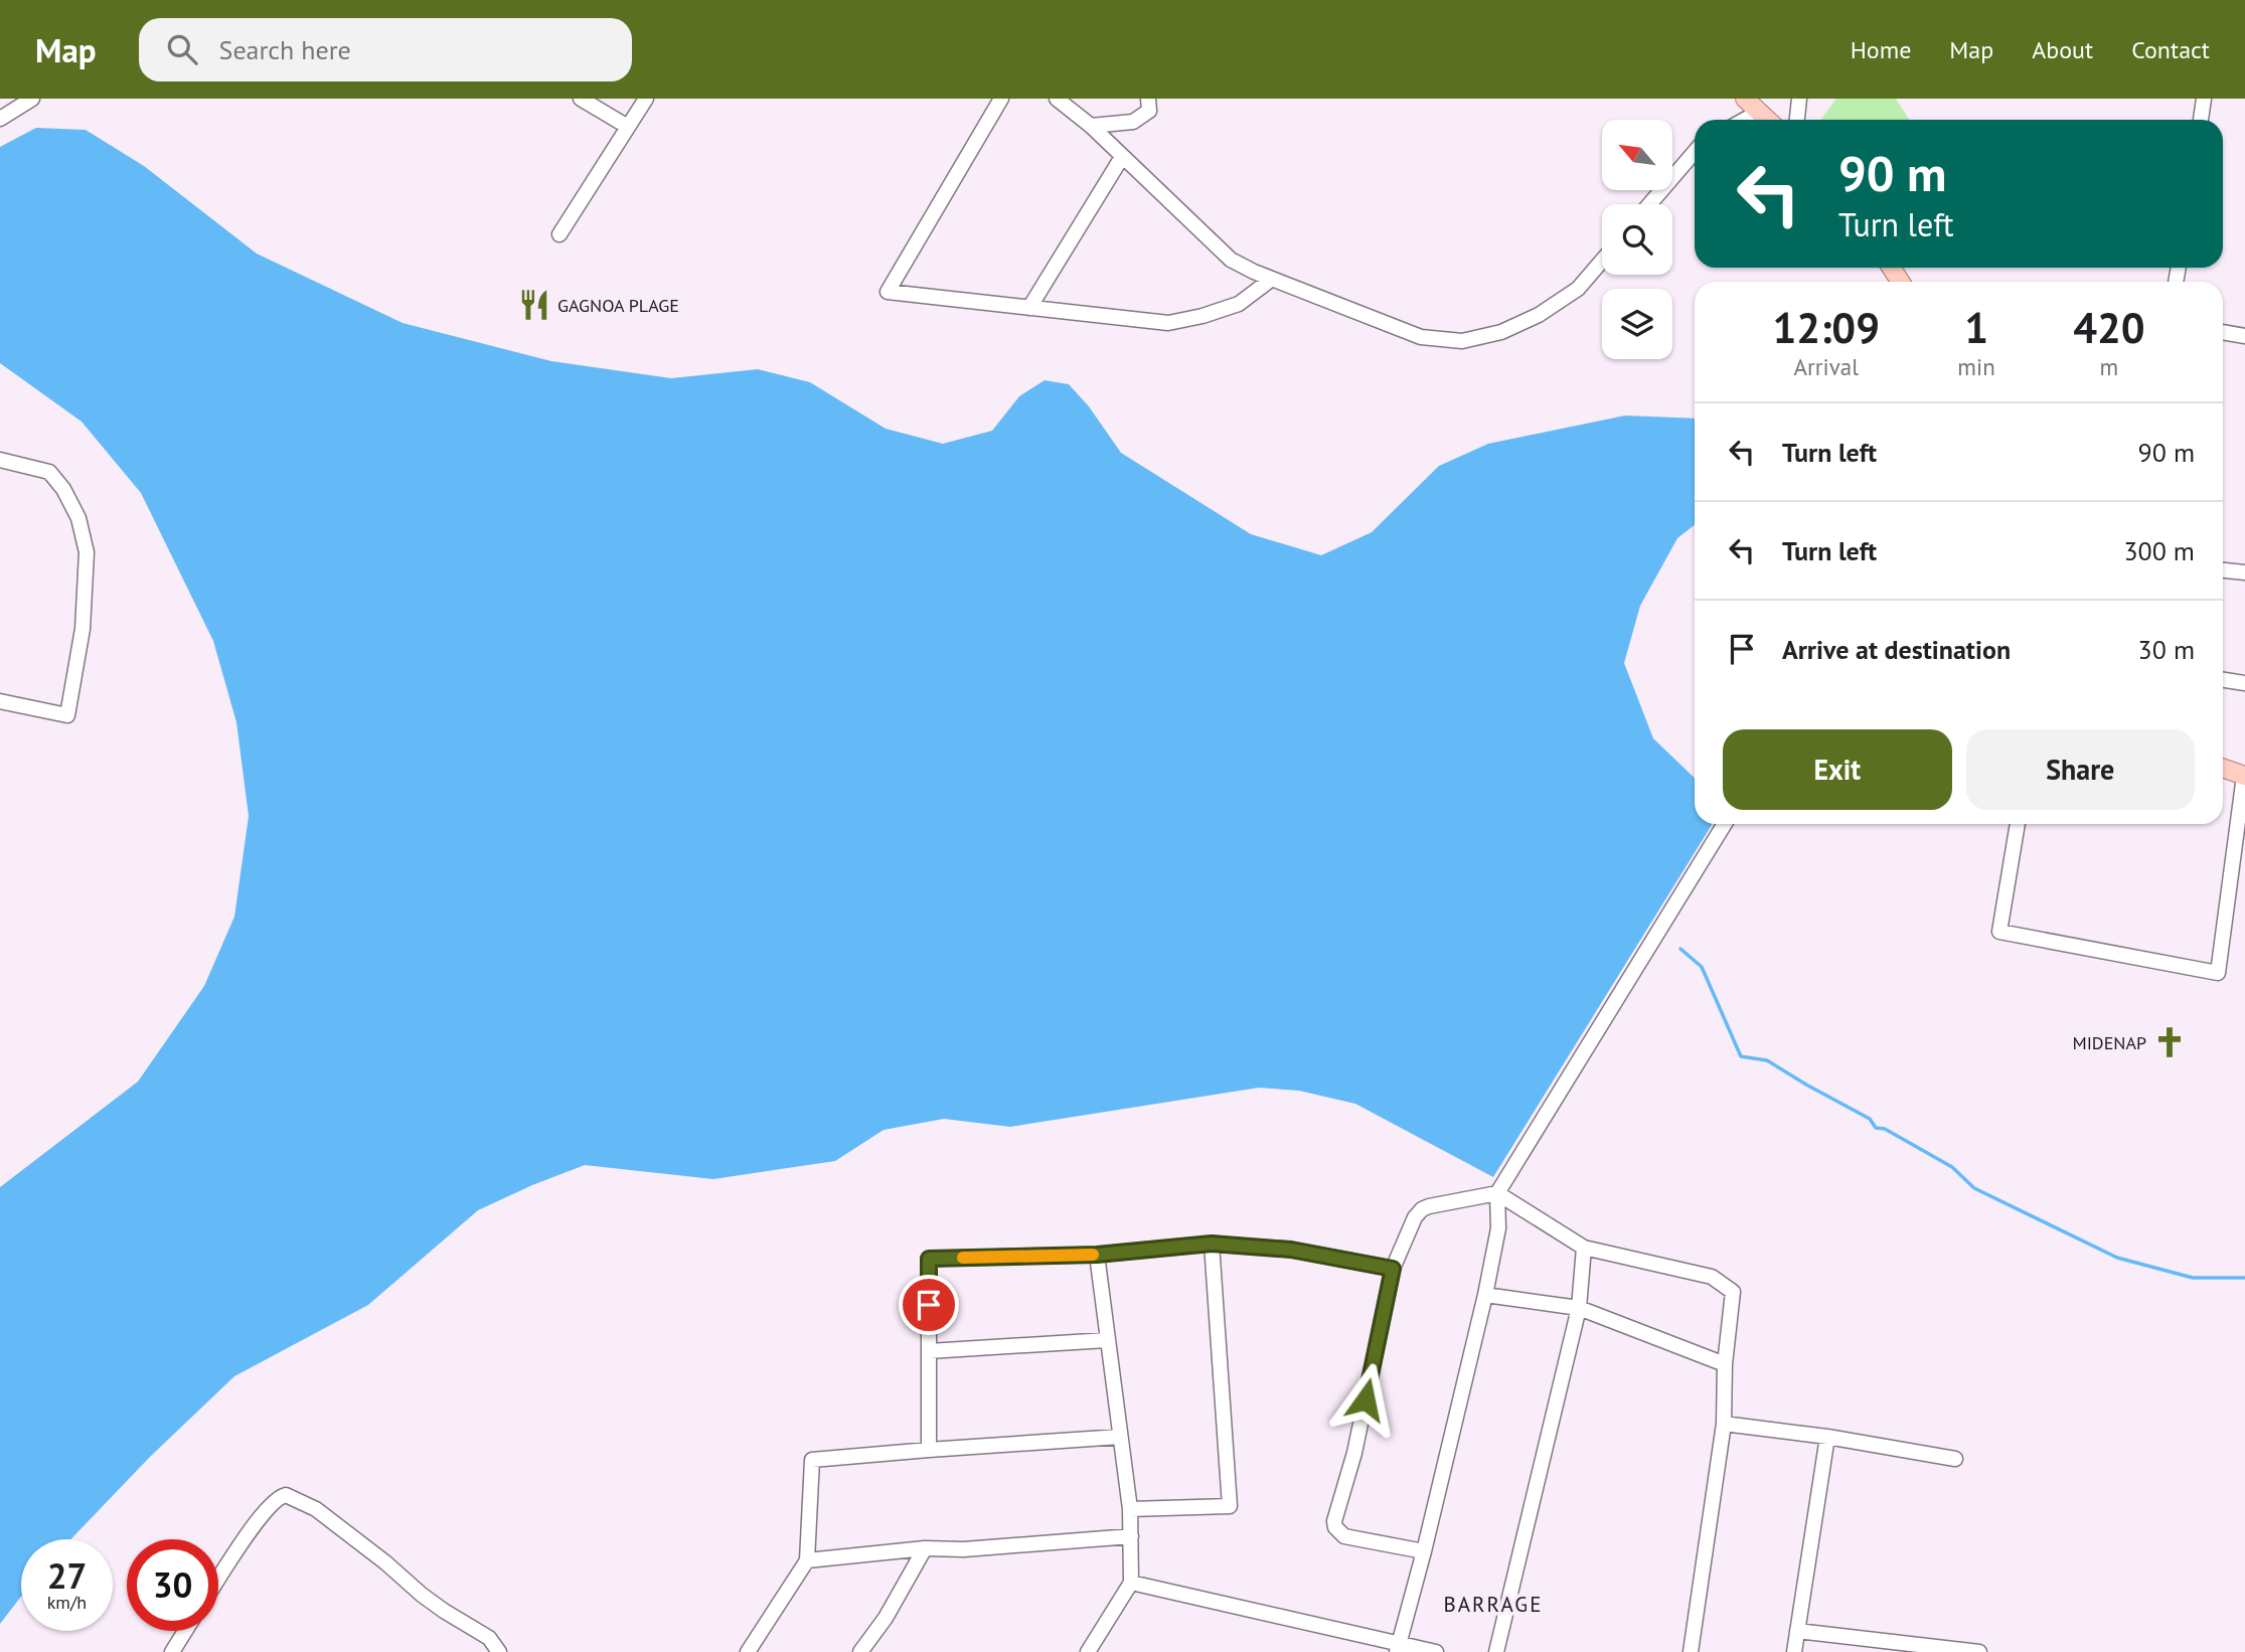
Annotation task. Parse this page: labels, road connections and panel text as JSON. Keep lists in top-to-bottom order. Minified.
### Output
{"districts":["BARRAGE"],"places":{"restaurant":["GAGNOA PLAGE"],"church":["MIDENAP"]},"north":"top left","page":{"header":"Map","search":"Search here","nav":["Home","Map","About","Contact"],"turn":["90 m","Turn left"],"eta":["12:09","Arrival","1","min","420","m"],"list":[{"name":"Turn left","value":"90 m"},{"name":"Turn left","value":"300 m"},{"name":"Arrive at destination","value":"30 m"}],"buttons":["Exit","Share"],"speed":"27 km/h","limit":"30"}}
